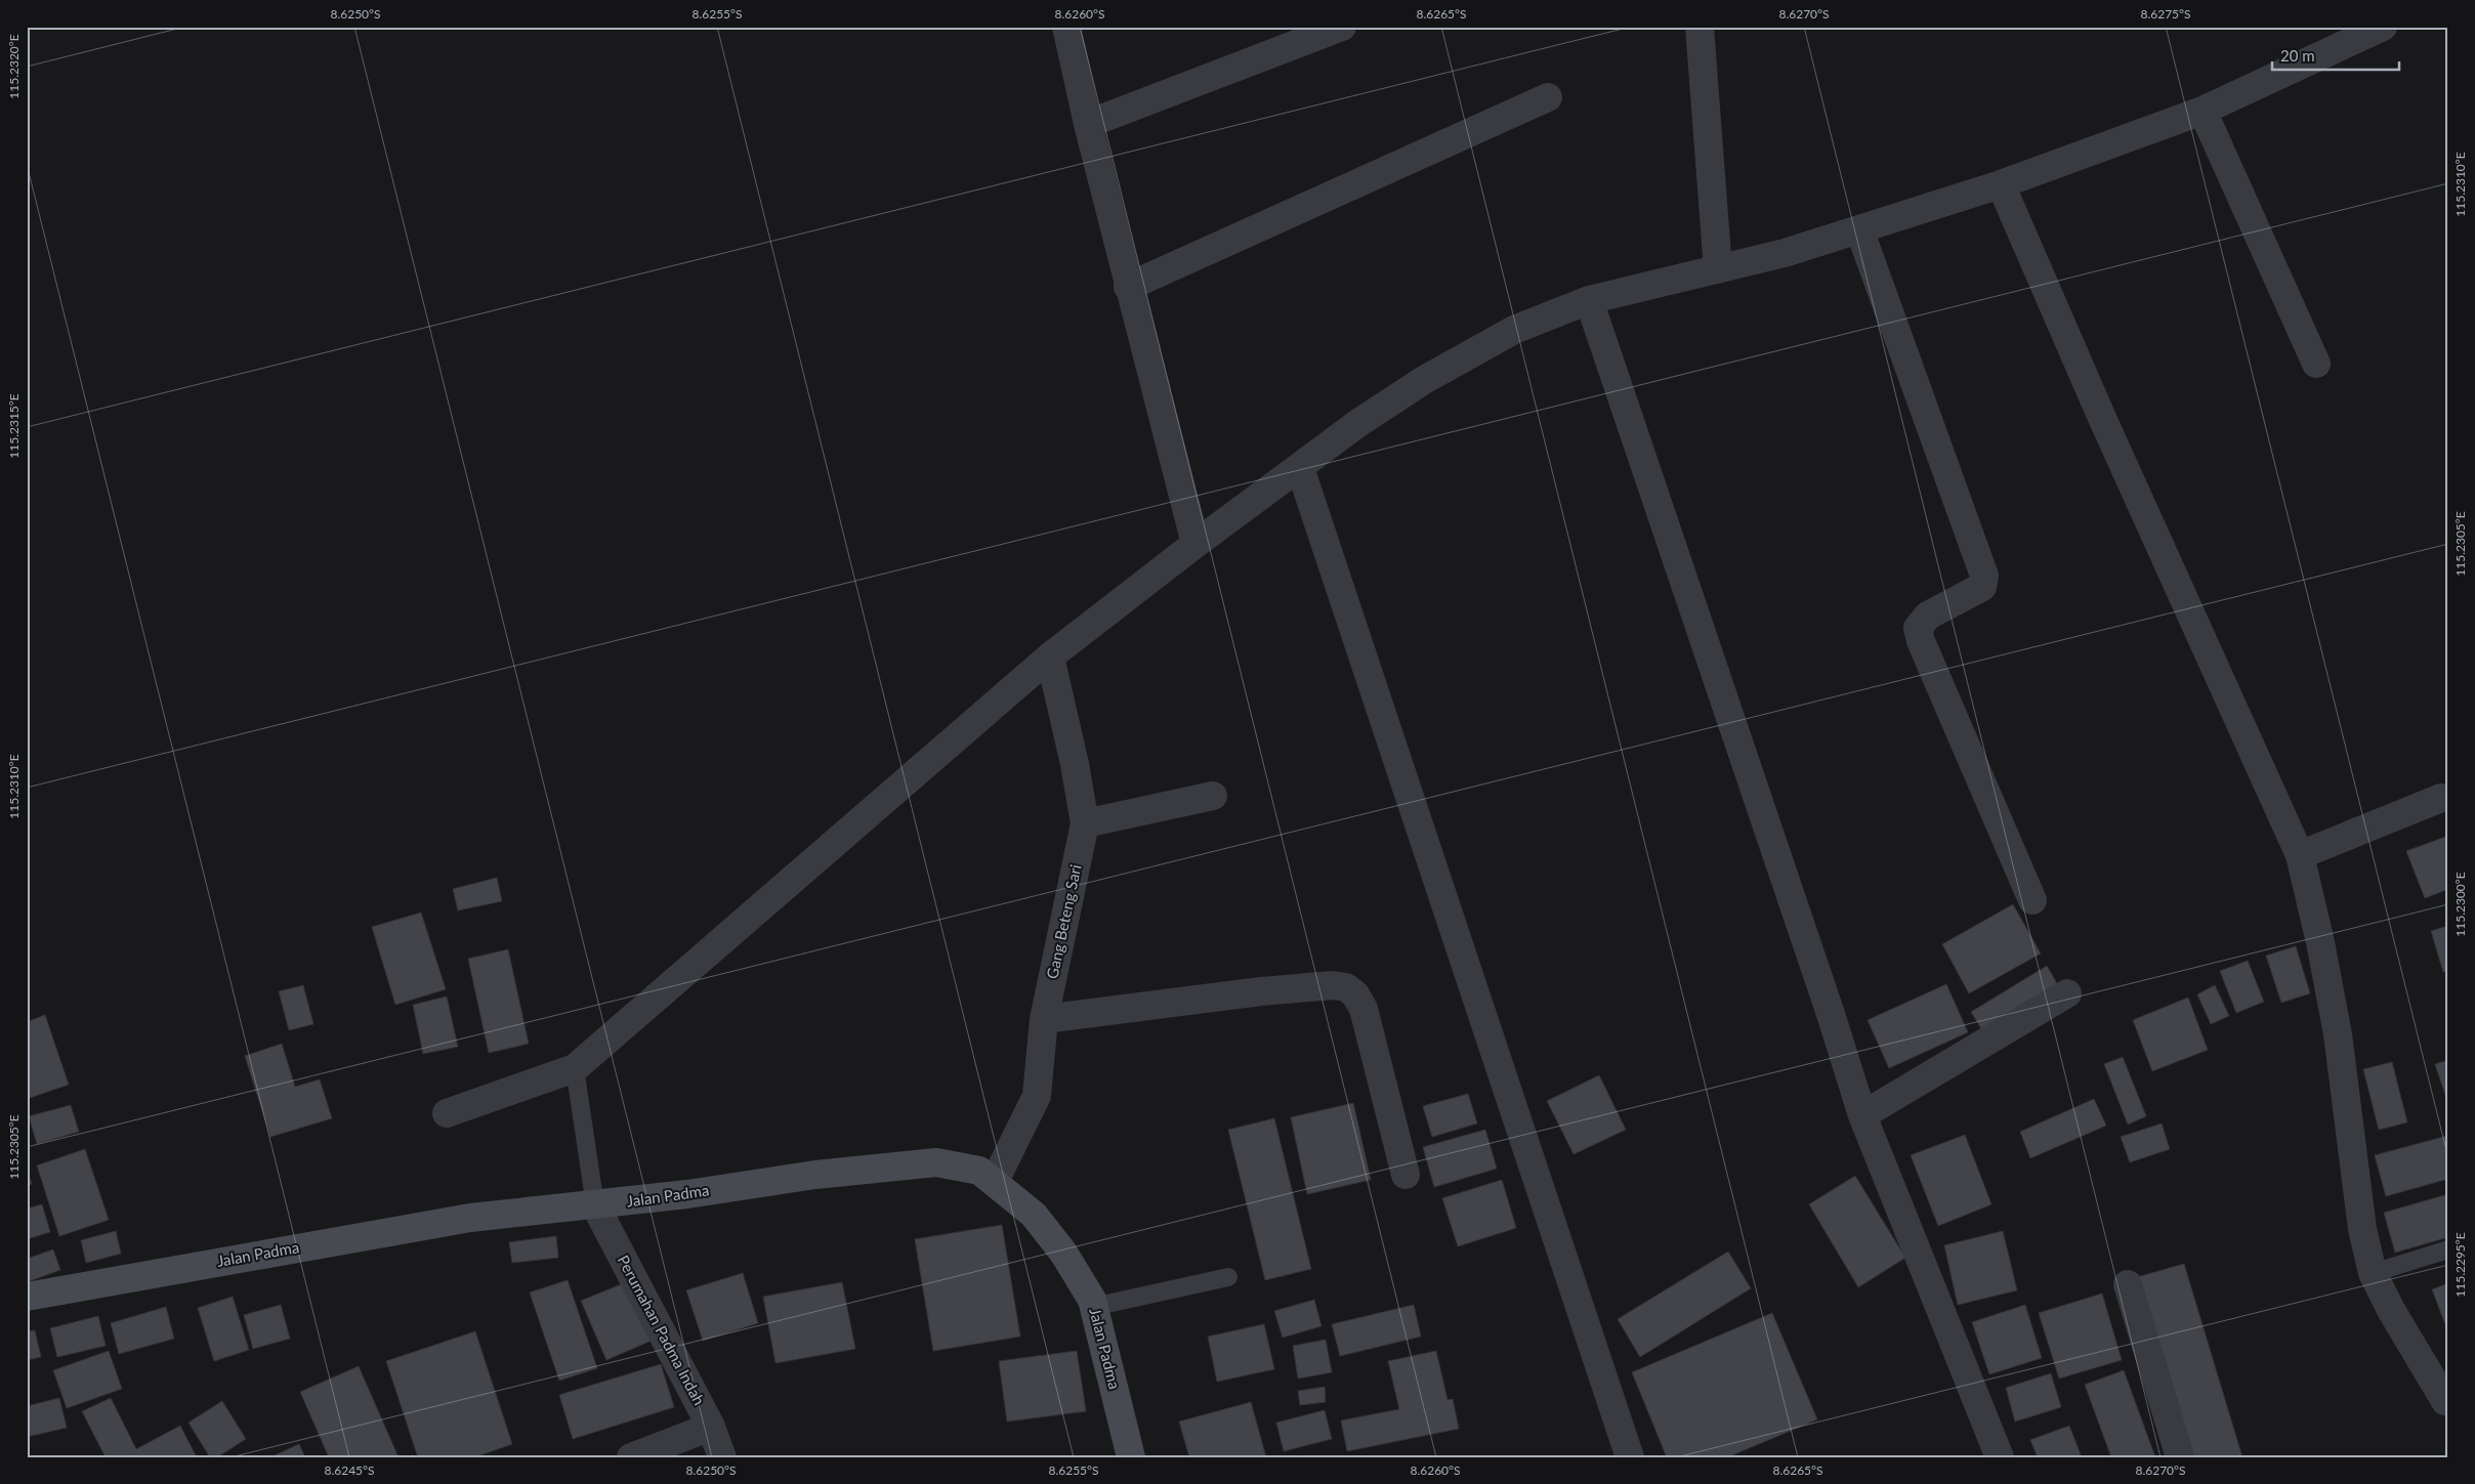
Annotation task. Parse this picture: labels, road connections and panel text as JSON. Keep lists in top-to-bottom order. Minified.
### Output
{"streets":{"street":["Gang Beteng Sari","Jalan Padma","Perumahan Padma Indah"]},"crossings":[["Gang Beteng Sari","Jalan Padma"],["Jalan Padma","Perumahan Padma Indah"]],"scale_bar":"20 m","coordinates":["8.6250°S","8.6255°S","8.6260°S","8.6265°S","8.6270°S","8.6275°S","115.2320°E","115.2310°E","115.2315°E","115.2305°E","115.2300°E","115.2295°E","8.6245°S"]}
